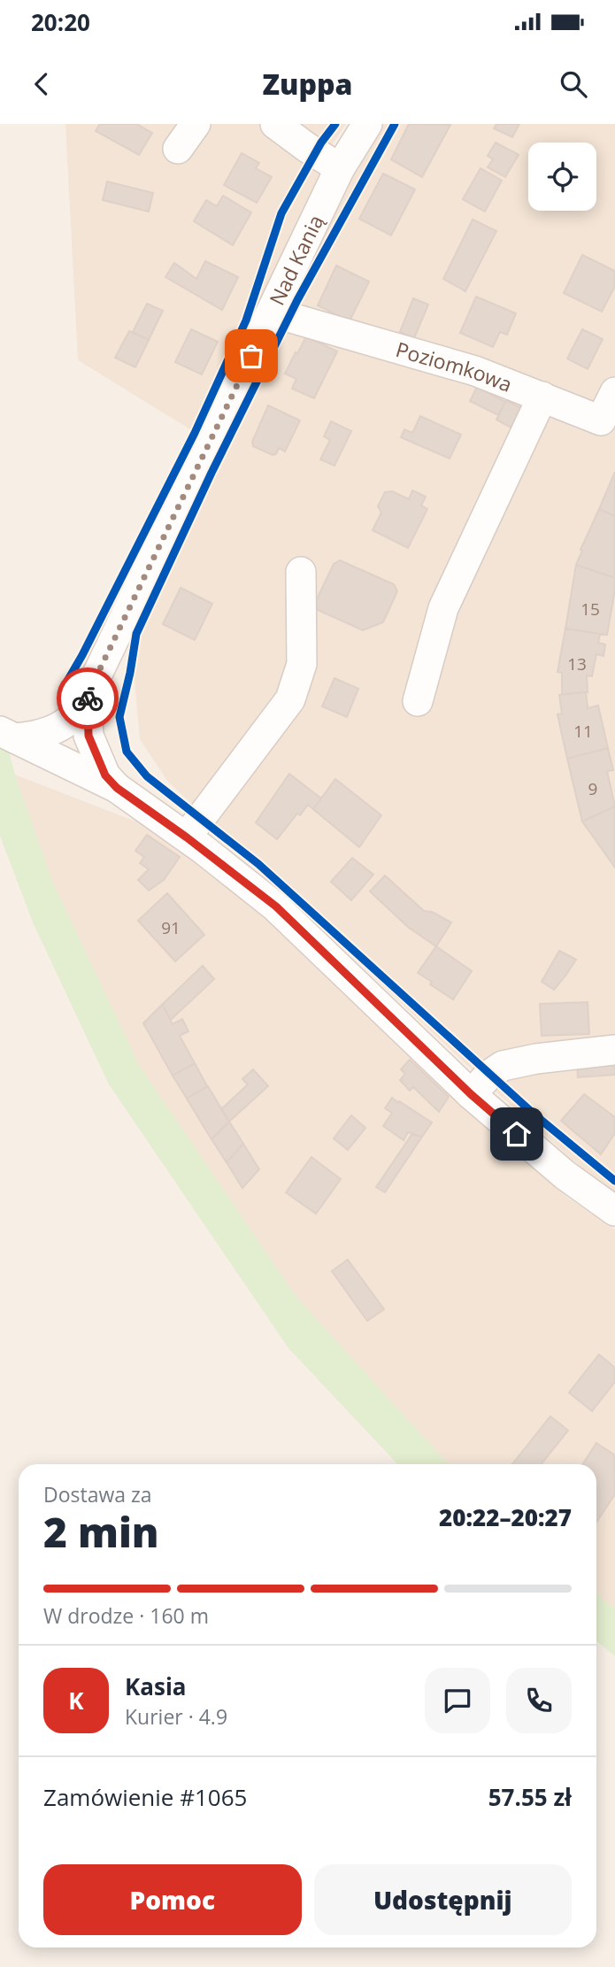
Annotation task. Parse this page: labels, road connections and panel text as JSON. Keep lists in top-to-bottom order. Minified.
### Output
{"streets":{"street":["Nad Kanią","Poziomkowa"]},"crossings":[["Nad Kanią","Poziomkowa"]],"house_numbers":["15","13","11","9","91"],"page":{"status":"20:20","header":"Zuppa","heading":["2 min","Dostawa za","20:22–20:27"],"panel":["Kasia","Kurier · 4.9","Zamówienie #1065","57.55 zł"],"bar":"W drodze · 160 m","round":"K","buttons":["Pomoc","Udostępnij"]}}
